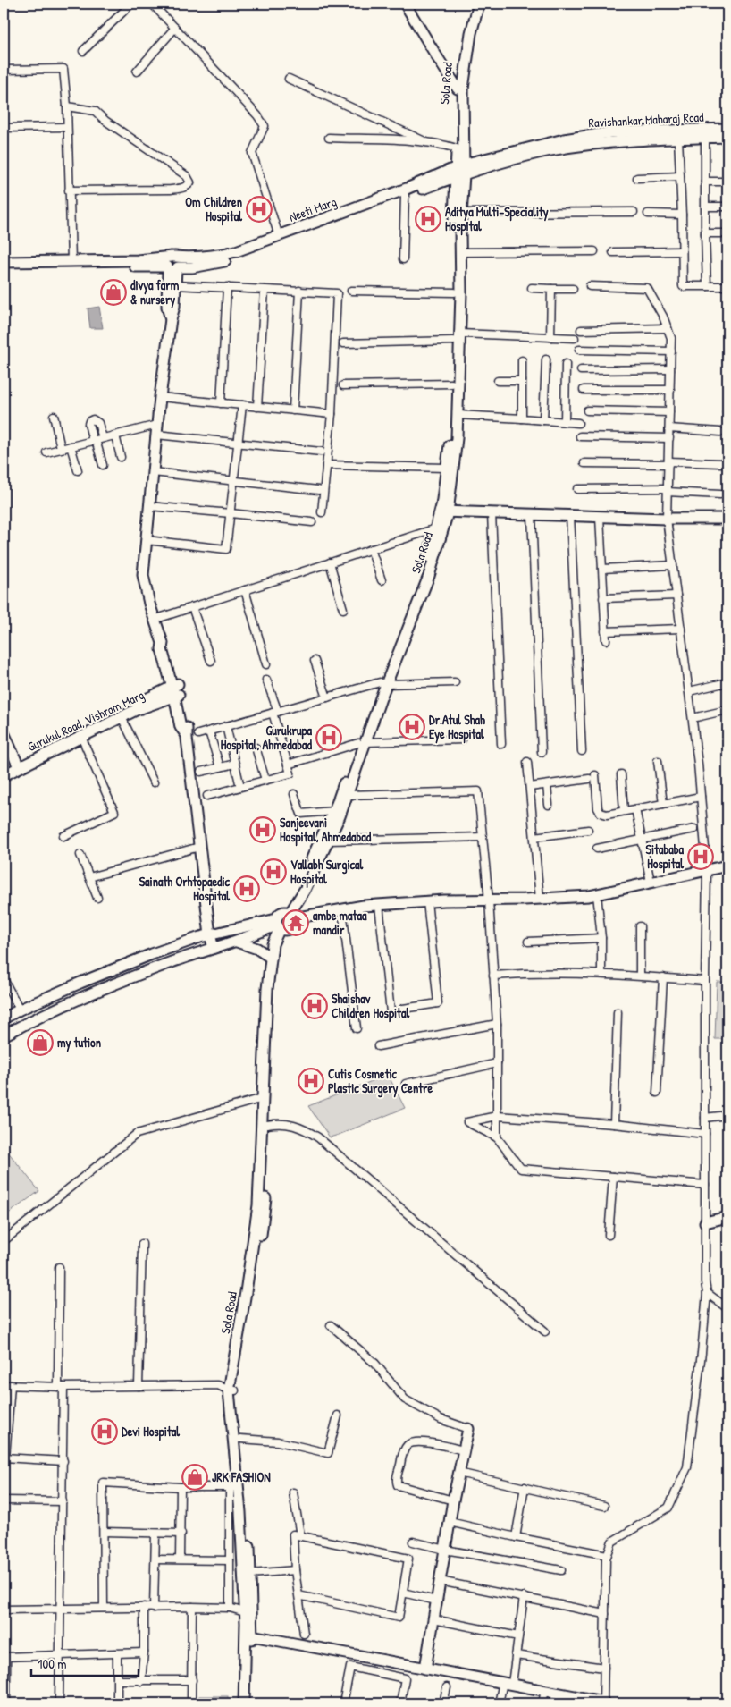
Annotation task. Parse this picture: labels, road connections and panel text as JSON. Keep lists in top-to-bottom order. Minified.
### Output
{"streets":{"main road":["Sola Road","Ravishankar Maharaj Road","Neeti Marg","Gurukul Road, Vishram Marg"]},"crossings":[["Sola Road","Ravishankar Maharaj Road"],["Sola Road","Neeti Marg"],["Ravishankar Maharaj Road","Neeti Marg"]],"places":{"hospital":["Om Children Hospital","Aditya Multi-Speciality Hospital","Dr.Atul Shah Eye Hospital","Gurukrupa Hospital, Ahmedabad","Sanjeevani Hospital, Ahmedabad","Sitababa Hospital","Vallabh Surgical Hospital","Sainath Orhtopaedic Hospital","Shaishav Children Hospital","Cutis Cosmetic Plastic Surgery Centre","Devi Hospital"],"shop":["divya farm & nursery","my tution","JRK FASHION"],"temple":["ambe mataa mandir"]},"scale_bar":"100 m"}
